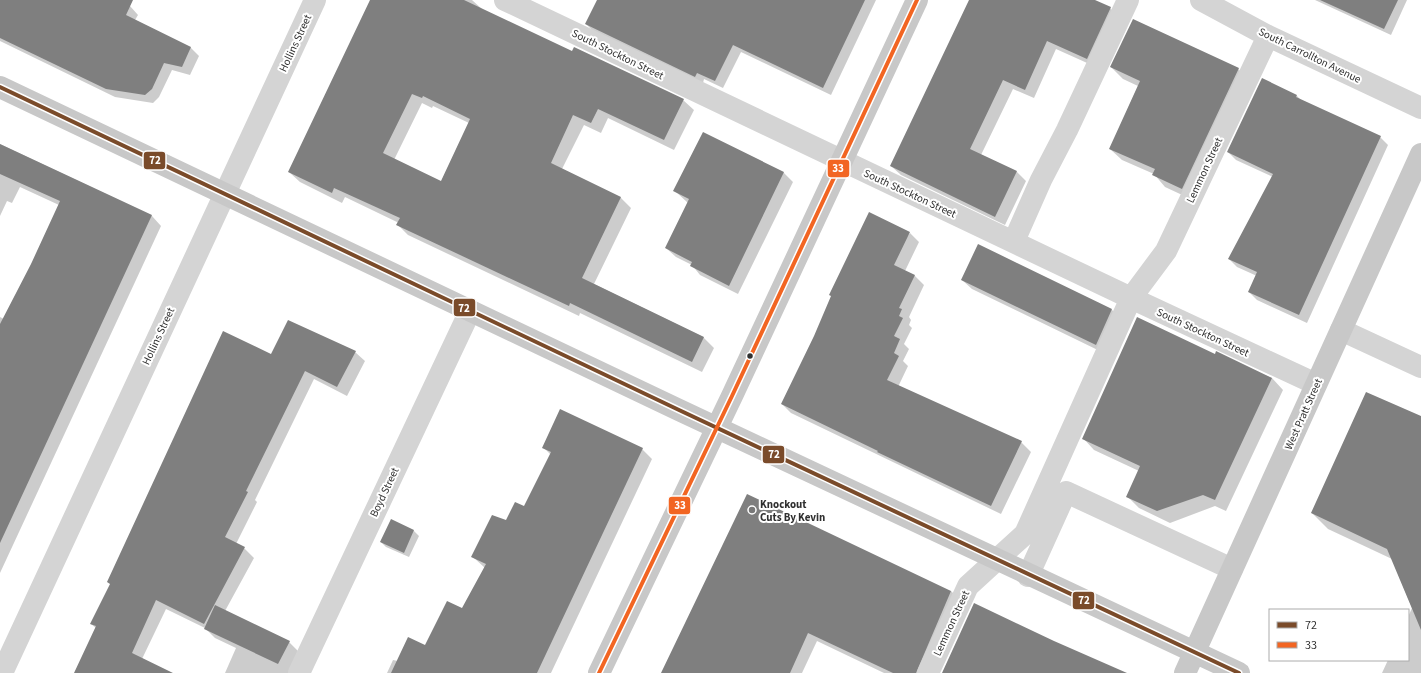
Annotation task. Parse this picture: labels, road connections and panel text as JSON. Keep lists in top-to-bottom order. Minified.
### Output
{"streets":{"main road":["West Pratt Street"],"street":["Hollins Street","South Stockton Street","South Carrollton Avenue","Lemmon Street","Boyd Street"]},"crossings":[["South Stockton Street","Lemmon Street"],["South Stockton Street","West Pratt Street"],["South Carrollton Avenue","Lemmon Street"]],"places":["Knockout Cuts By Kevin"],"lines":["transit line 33","transit line 72"],"legend":["72","33"]}
